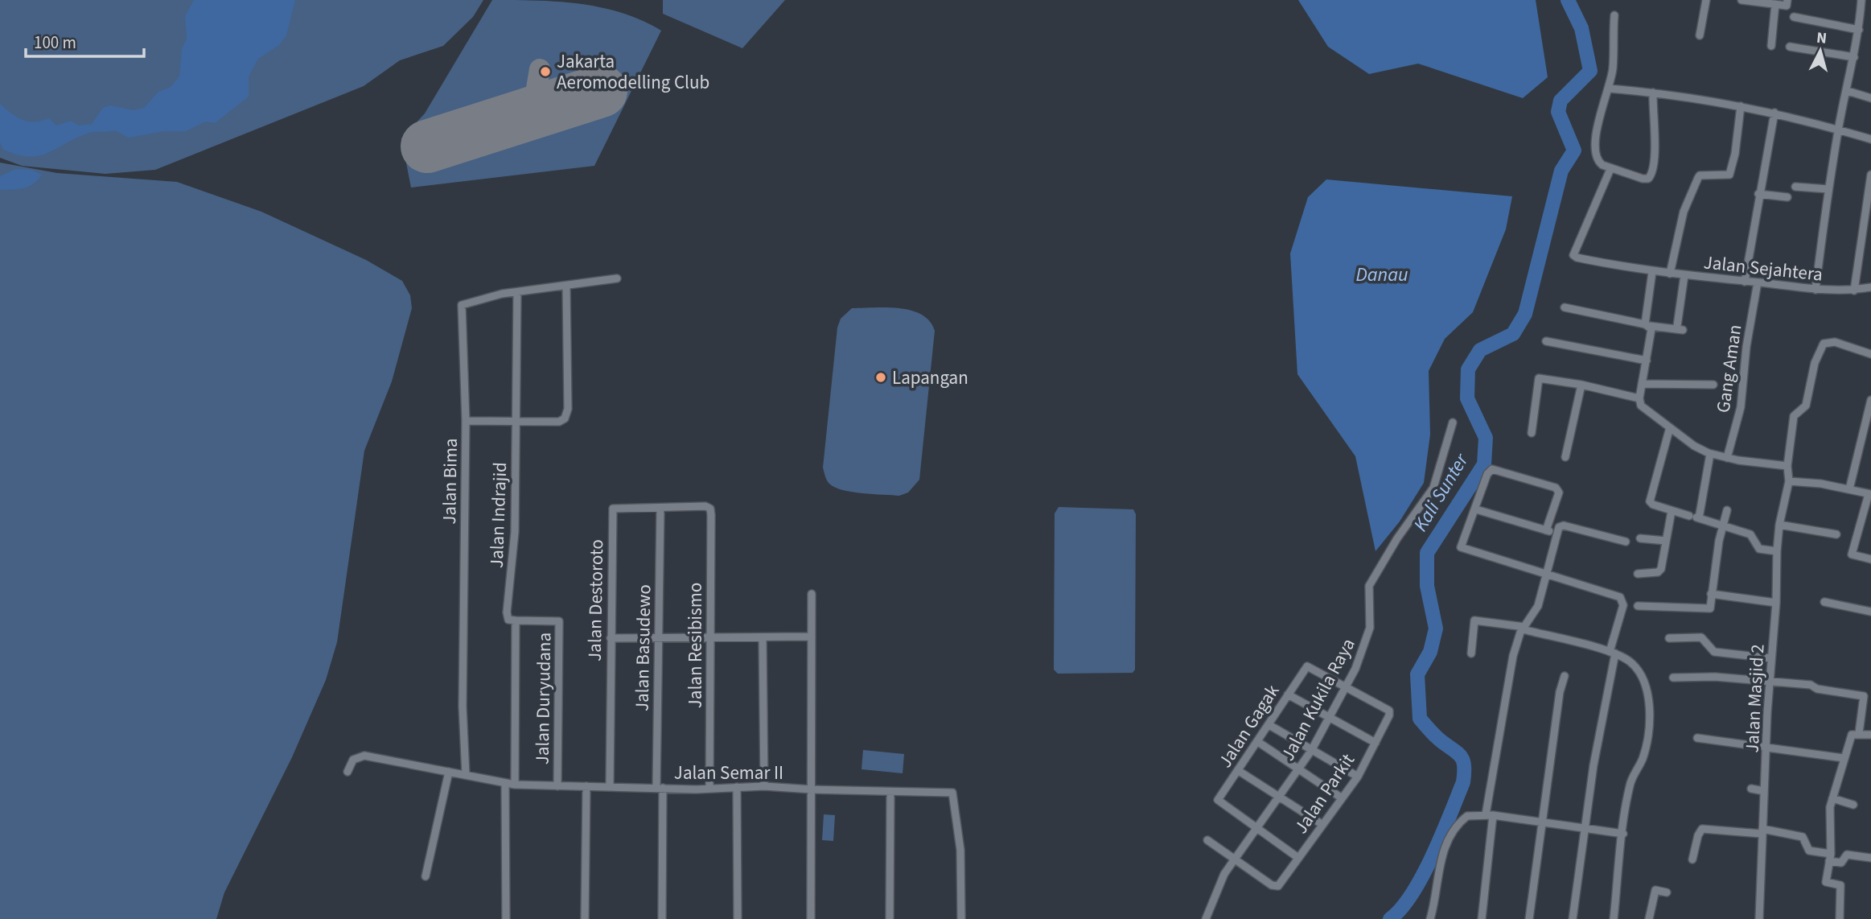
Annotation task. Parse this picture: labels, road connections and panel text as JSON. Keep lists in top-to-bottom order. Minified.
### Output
{"streets":{"street":["Jalan Sejahtera","Gang Aman","Jalan Bima","Jalan Indrajid","Jalan Destoroto","Jalan Resibismo","Jalan Basudewo","Jalan Duryudana","Jalan Masjid 2","Jalan Kukila Raya","Jalan Gagak","Jalan Semar II","Jalan Parkit"]},"crossings":[["Jalan Sejahtera","Gang Aman"],["Jalan Indrajid","Jalan Duryudana"],["Jalan Indrajid","Jalan Semar II"],["Jalan Destoroto","Jalan Resibismo"],["Jalan Destoroto","Jalan Basudewo"],["Jalan Destoroto","Jalan Semar II"],["Jalan Resibismo","Jalan Semar II"],["Jalan Basudewo","Jalan Semar II"],["Jalan Duryudana","Jalan Semar II"],["Jalan Kukila Raya","Jalan Gagak"],["Jalan Kukila Raya","Jalan Parkit"],["Jalan Gagak","Jalan Parkit"]],"water":["Danau","Kali Sunter"],"places":["Jakarta Aeromodelling Club","Lapangan"],"scale_bar":"100 m","north":"top"}
